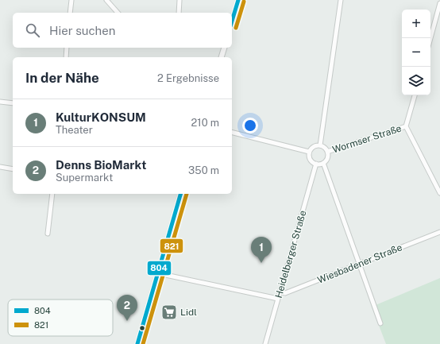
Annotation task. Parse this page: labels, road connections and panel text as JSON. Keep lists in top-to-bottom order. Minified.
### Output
{"streets":{"street":["Wormser Straße","Heidelberger Straße","Wiesbadener Straße"]},"crossings":[["Wormser Straße","Heidelberger Straße"],["Heidelberger Straße","Wiesbadener Straße"]],"places":{"supermarket":["Lidl"]},"lines":["transit line 804","transit line 821"],"legend":["804","821"],"page":{"map_buttons":["+","−"],"search":"Hier suchen","heading":["In der Nähe","2 Ergebnisse"],"list":[{"mark":"1","name":"KulturKONSUM","note":"Theater","value":"210 m"},{"mark":"2","name":"Denns BioMarkt","note":"Supermarkt","value":"350 m"}],"pins":["1","2"]}}
